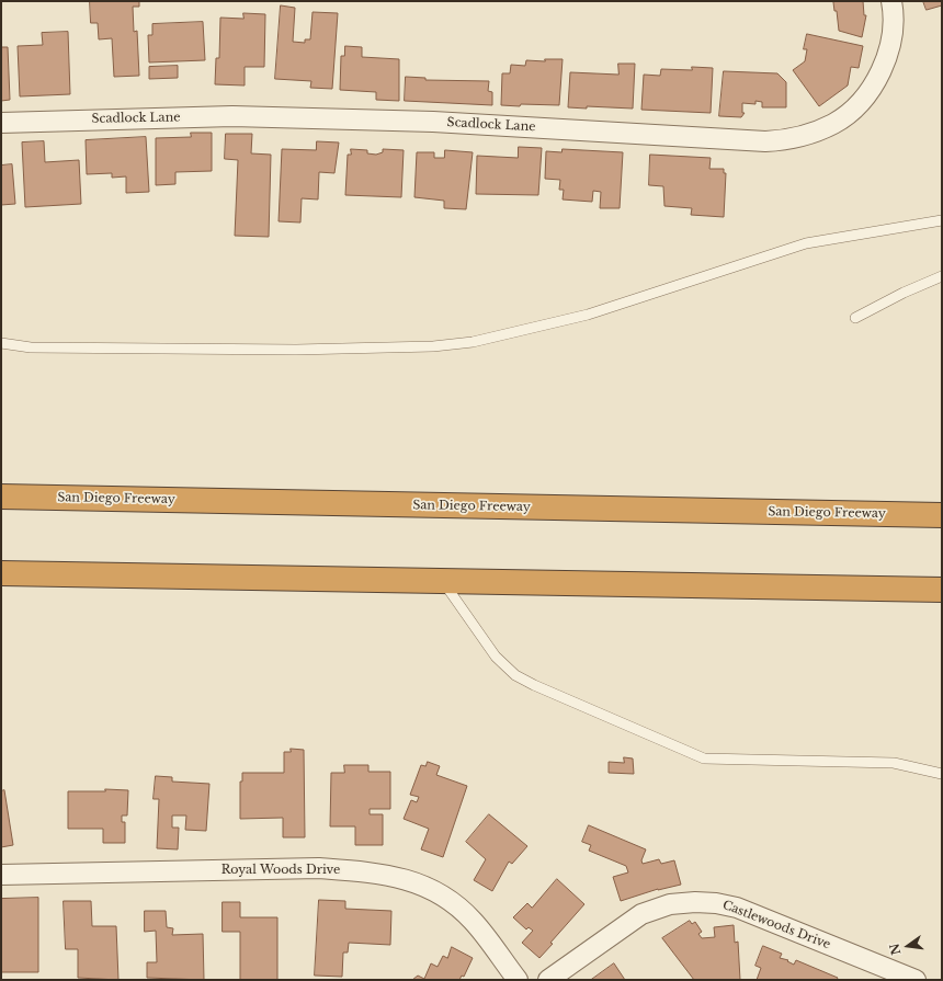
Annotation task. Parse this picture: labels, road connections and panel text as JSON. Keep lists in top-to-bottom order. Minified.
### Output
{"streets":{"highway":["San Diego Freeway"],"street":["Scadlock Lane","Royal Woods Drive","Castlewoods Drive"]},"north":"left"}
